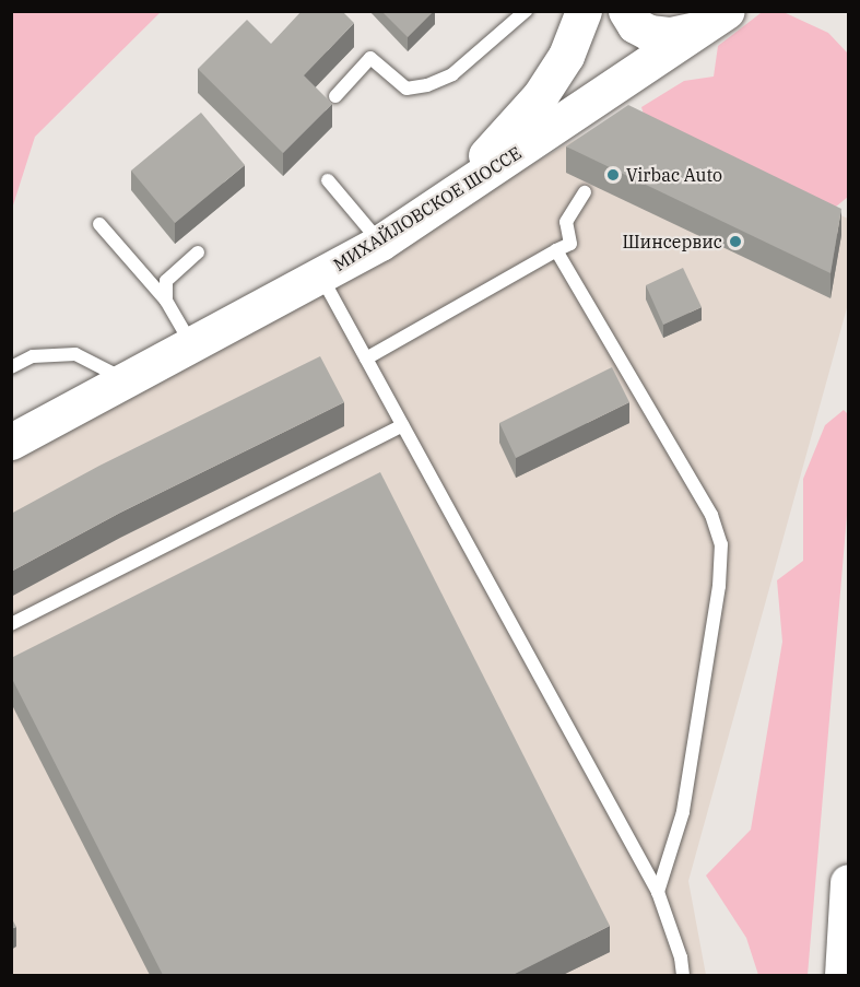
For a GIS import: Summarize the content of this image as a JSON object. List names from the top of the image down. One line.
{"streets":{"main road":["МИХАЙЛОВСКОЕ ШОССЕ"]},"places":["Virbac Auto","Шинсервис"]}
